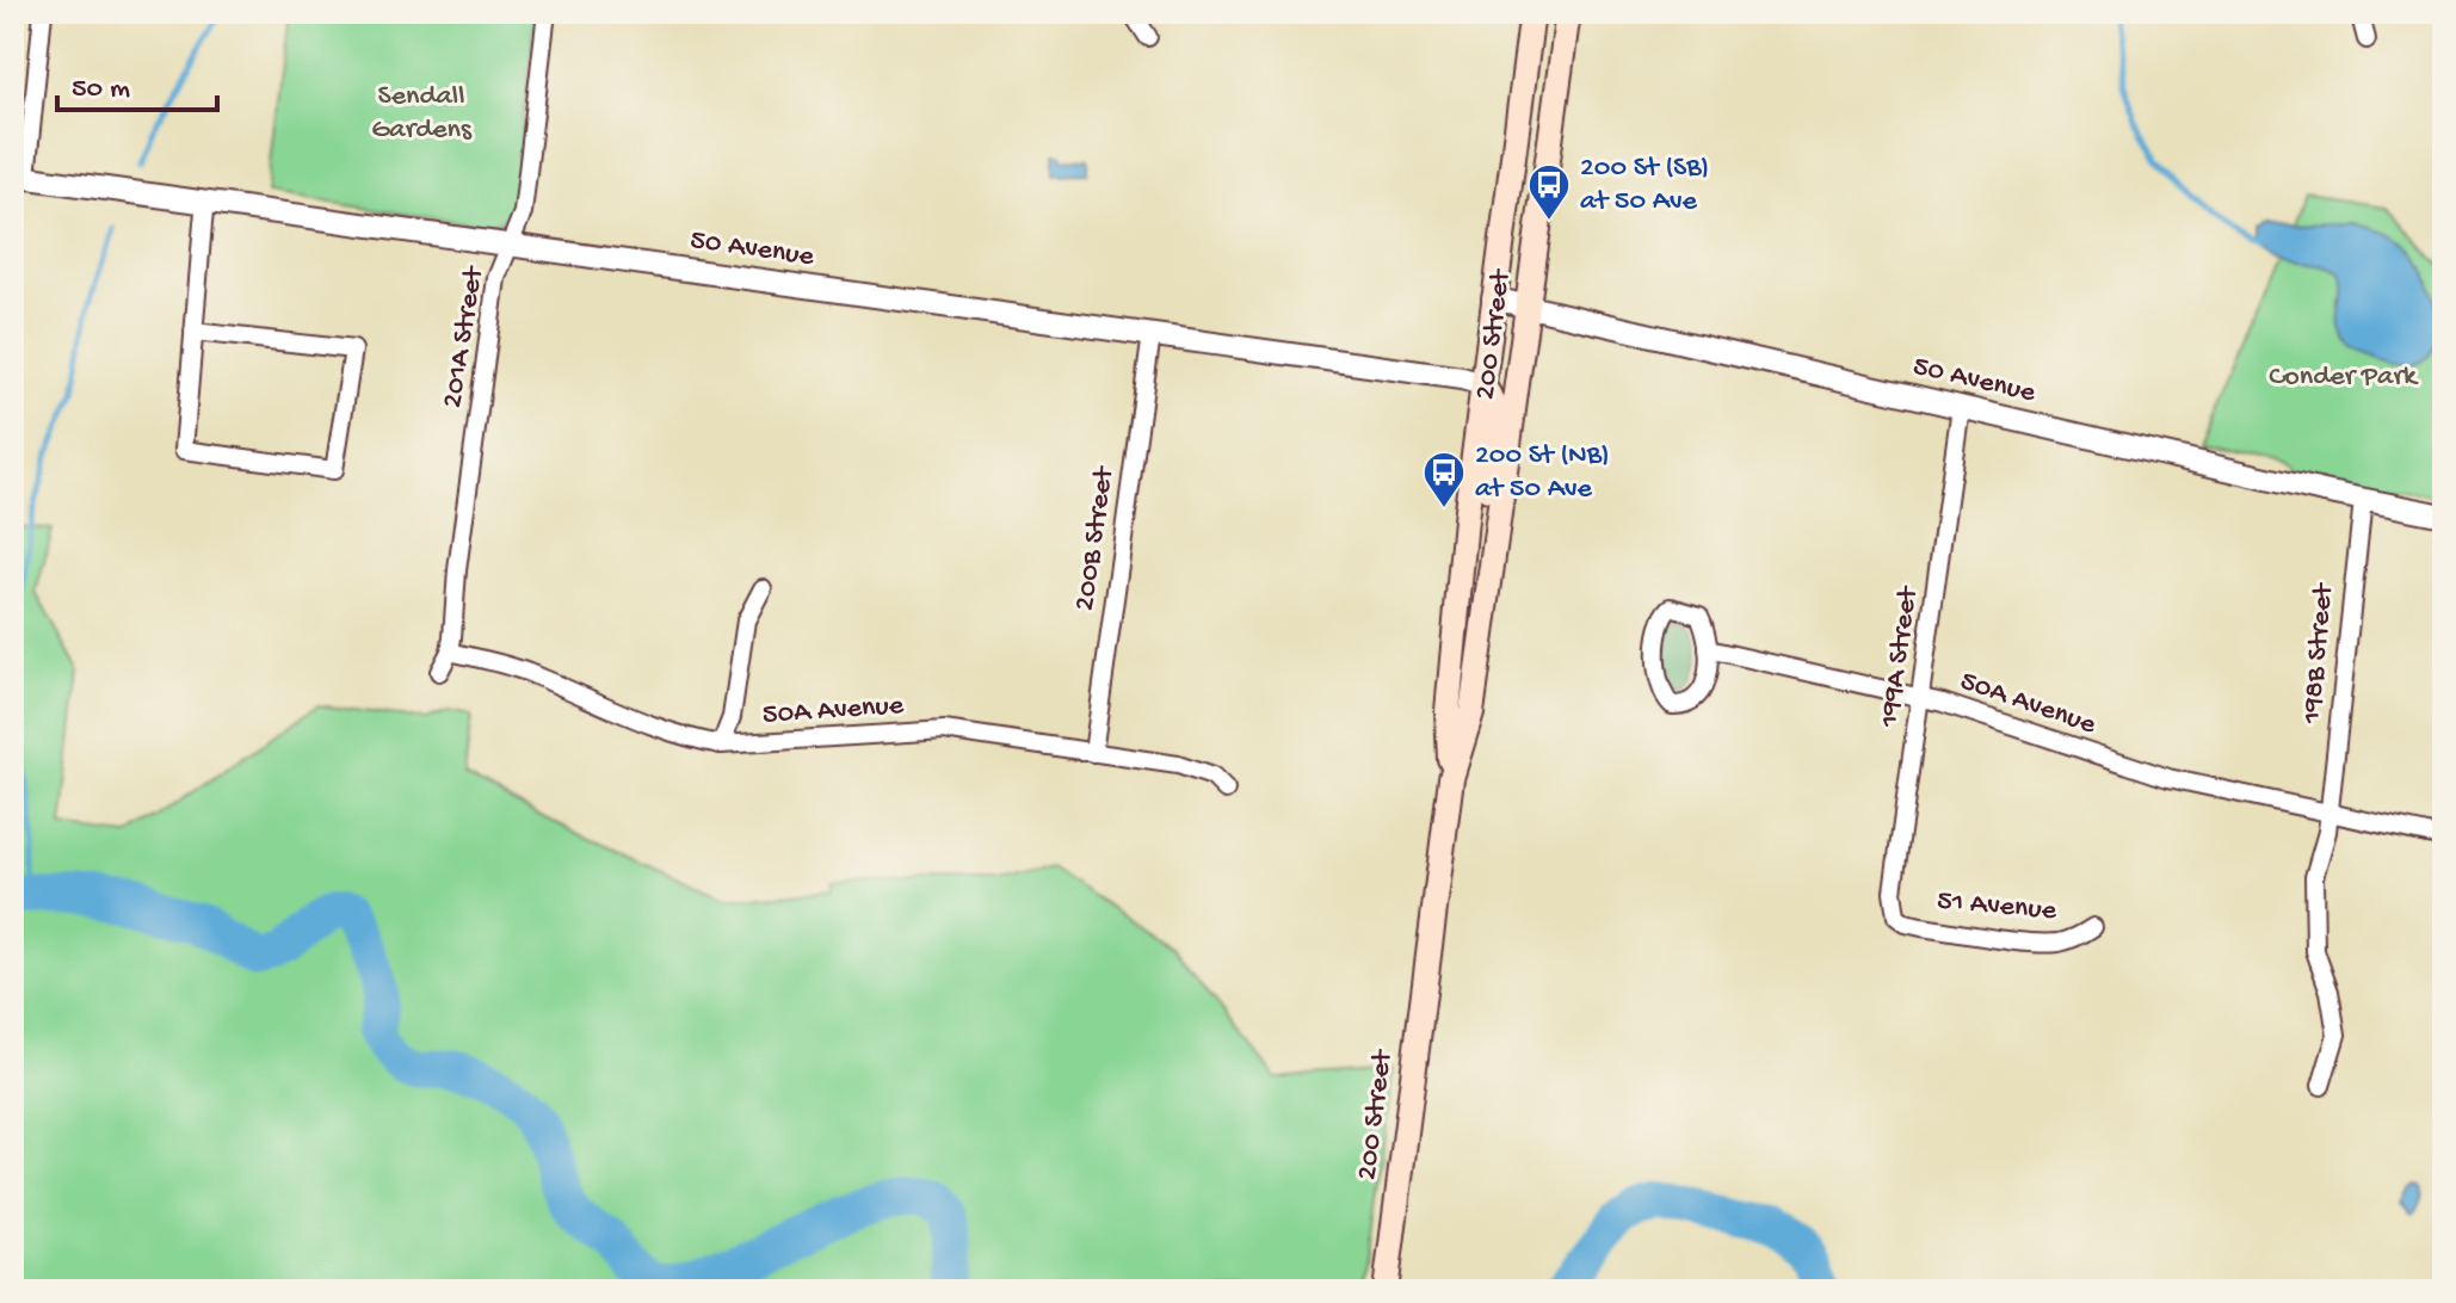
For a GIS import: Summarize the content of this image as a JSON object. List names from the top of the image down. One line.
{"streets":{"main road":["200 Street"],"street":["50 Avenue","201A Street","200B Street","198B Street","199A Street","50A Avenue","51 Avenue"]},"crossings":[["50 Avenue","200 Street"],["50 Avenue","201A Street"],["50 Avenue","200B Street"],["50 Avenue","198B Street"],["50 Avenue","199A Street"],["201A Street","50A Avenue"],["200B Street","50A Avenue"],["198B Street","50A Avenue"],["199A Street","50A Avenue"],["199A Street","51 Avenue"]],"parks":["Sendall Gardens","Conder Park"],"places":{"bus stop":["200 St (SB) at 50 Ave","200 St (NB) at 50 Ave"]},"scale_bar":"50 m"}
